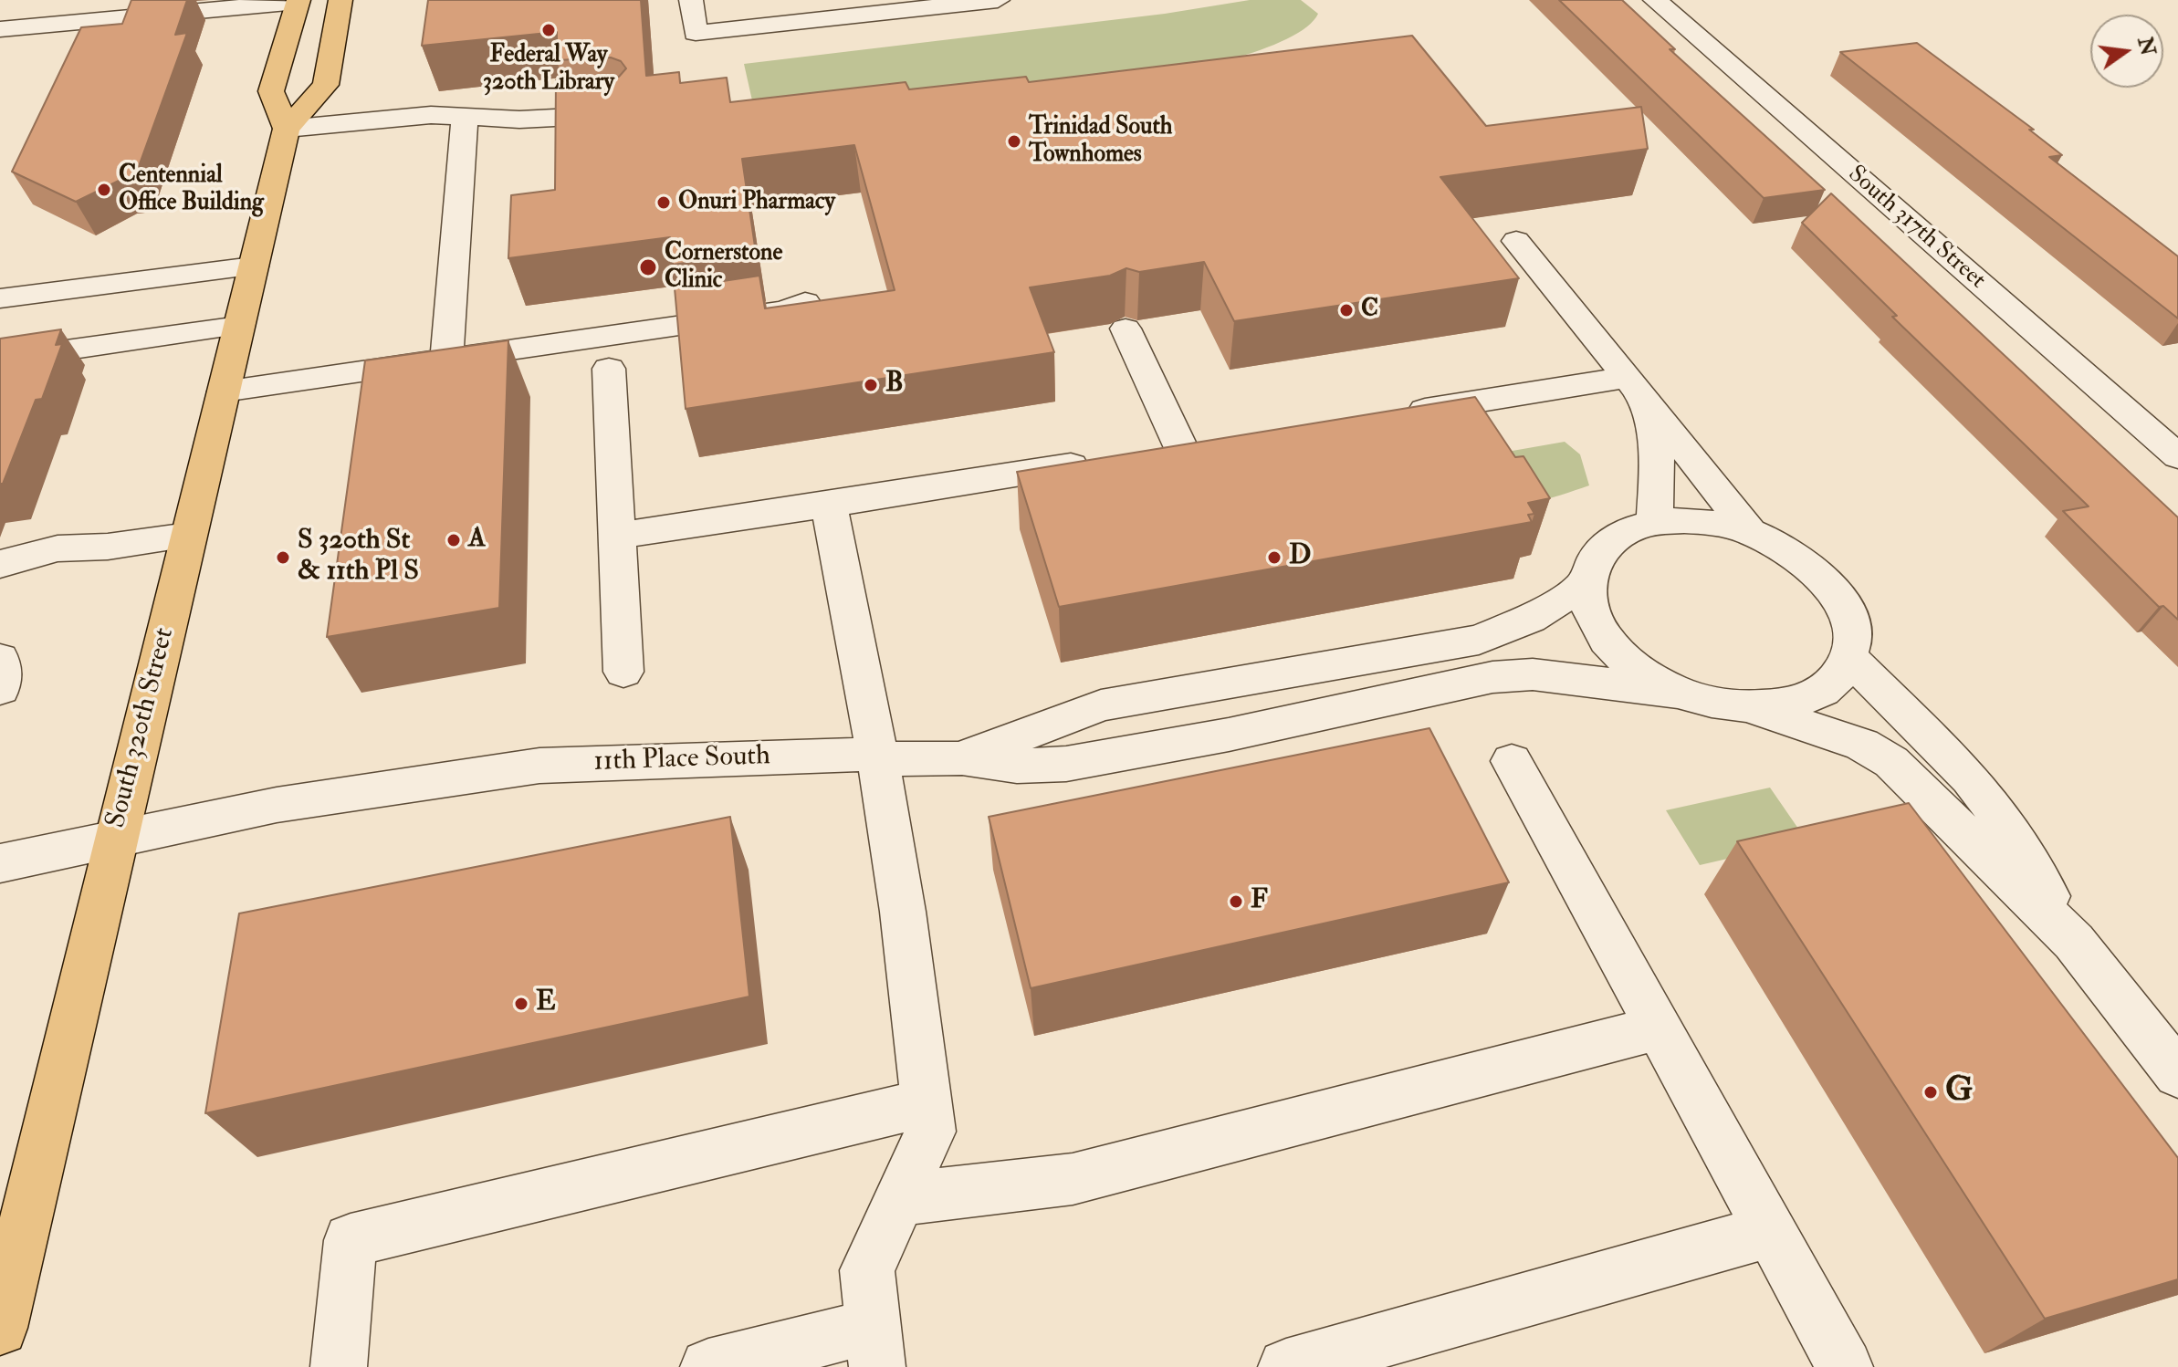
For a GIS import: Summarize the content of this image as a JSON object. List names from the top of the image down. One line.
{"streets":{"main road":["South 320th Street"],"street":["South 317th Street","11th Place South"]},"crossings":[["South 320th Street","11th Place South"]],"places":["Federal Way 320th Library","Trinidad South Townhomes","Centennial Office Building","Onuri Pharmacy","Cornerstone Clinic","C","B","A","S 320th St & 11th Pl S","D","F","E","G"],"north":"right"}
